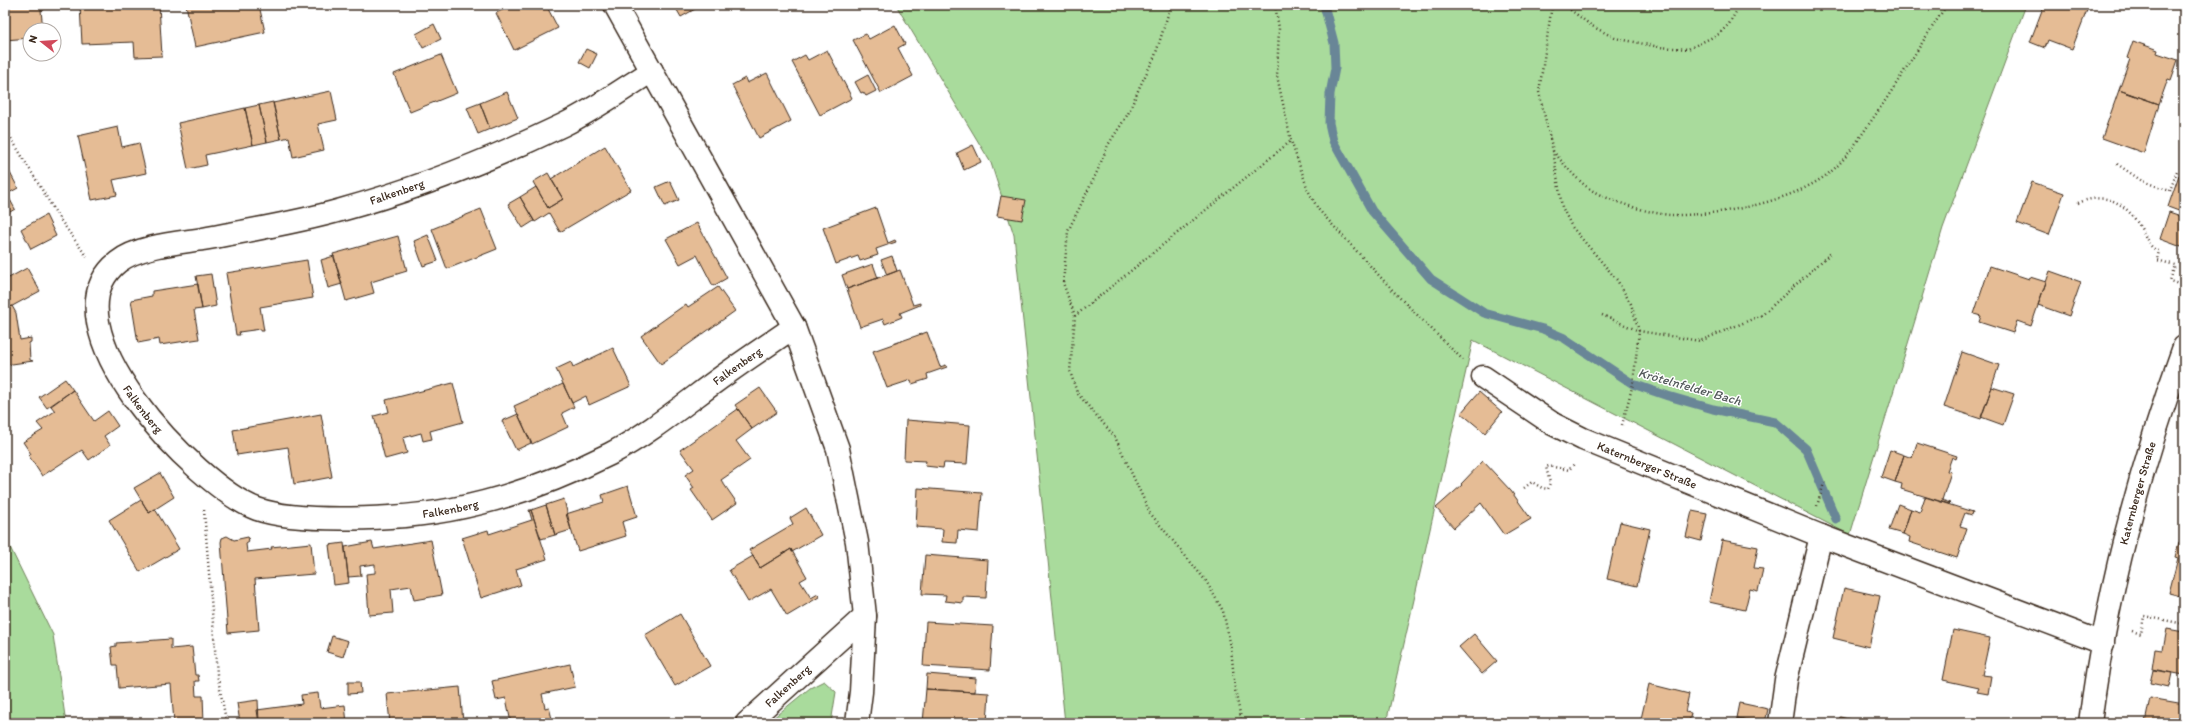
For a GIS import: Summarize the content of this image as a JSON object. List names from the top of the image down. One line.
{"streets":{"street":["Falkenberg","Katernberger Straße"]},"water":["Krötelnfelder Bach"],"north":"left"}
